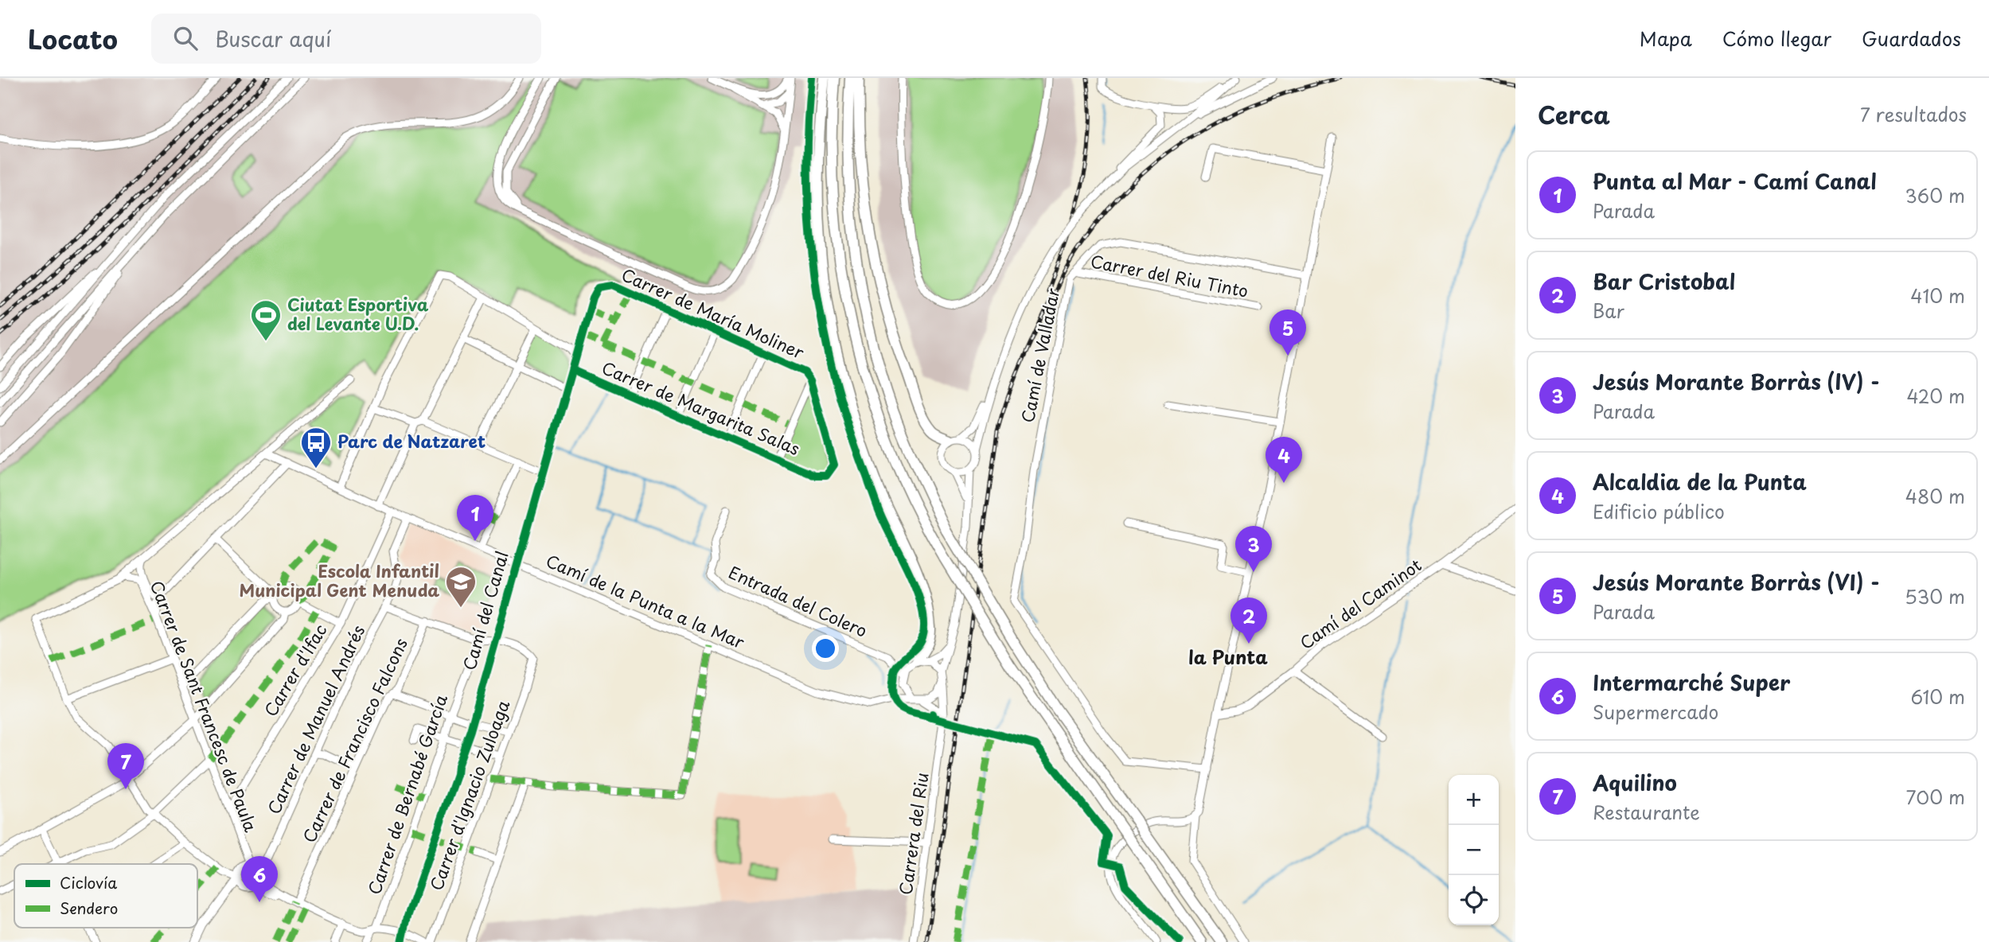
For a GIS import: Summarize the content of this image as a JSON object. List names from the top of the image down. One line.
{"streets":{"street":["Carrer del Riu Tinto","Carrer de María Moliner","Camí de Valladar","Carrer de Margarita Salas","Camí de la Punta a la Mar","Entrada del Colero","Camí del Caminot","Camí del Canal","Carrer d'Ifac","Carrer de Sant Francesc de Paula","Carrer de Manuel Andrés","Carrer de Francisco Falcons","Carrer de Bernabé García","Carrer d'Ignacio Zuloaga","Carrera del Riu"]},"crossings":[["Carrer del Riu Tinto","Camí de Valladar"],["Carrer de María Moliner","Carrer de Margarita Salas"],["Carrer de María Moliner","Camí del Canal"],["Carrer de Margarita Salas","Camí del Canal"],["Camí de la Punta a la Mar","Entrada del Colero"],["Camí de la Punta a la Mar","Camí del Canal"],["Camí de la Punta a la Mar","Carrer d'Ifac"],["Camí de la Punta a la Mar","Carrer de Manuel Andrés"],["Camí de la Punta a la Mar","Carrera del Riu"],["Entrada del Colero","Carrera del Riu"],["Camí del Canal","Carrer d'Ignacio Zuloaga"],["Carrer d'Ifac","Carrer de Sant Francesc de Paula"],["Carrer de Sant Francesc de Paula","Carrer de Manuel Andrés"],["Carrer de Manuel Andrés","Carrer de Francisco Falcons"],["Carrer de Francisco Falcons","Carrer de Bernabé García"]],"districts":["la Punta"],"places":{"sports":["Ciutat Esportiva del Levante U.D."],"bus stop":["Parc de Natzaret"],"school or university":["Escola Infantil Municipal Gent Menuda"]},"legend":["Ciclovía","Sendero"],"page":{"header":"Locato","search":"Buscar aquí","nav":["Mapa","Cómo llegar","Guardados"],"heading":["Cerca","7 resultados"],"list":[{"mark":"1","name":"Punta al Mar - Camí Canal","note":"Parada","value":"360 m"},{"mark":"2","name":"Bar Cristobal","note":"Bar","value":"410 m"},{"mark":"3","name":"Jesús Morante Borràs (IV) -","note":"Parada","value":"420 m"},{"mark":"4","name":"Alcaldia de la Punta","note":"Edificio público","value":"480 m"},{"mark":"5","name":"Jesús Morante Borràs (VI) -","note":"Parada","value":"530 m"},{"mark":"6","name":"Intermarché Super","note":"Supermercado","value":"610 m"},{"mark":"7","name":"Aquilino","note":"Restaurante","value":"700 m"}],"pins":["5","4","1","3","2","7","6"],"map_buttons":["+","−"]}}
